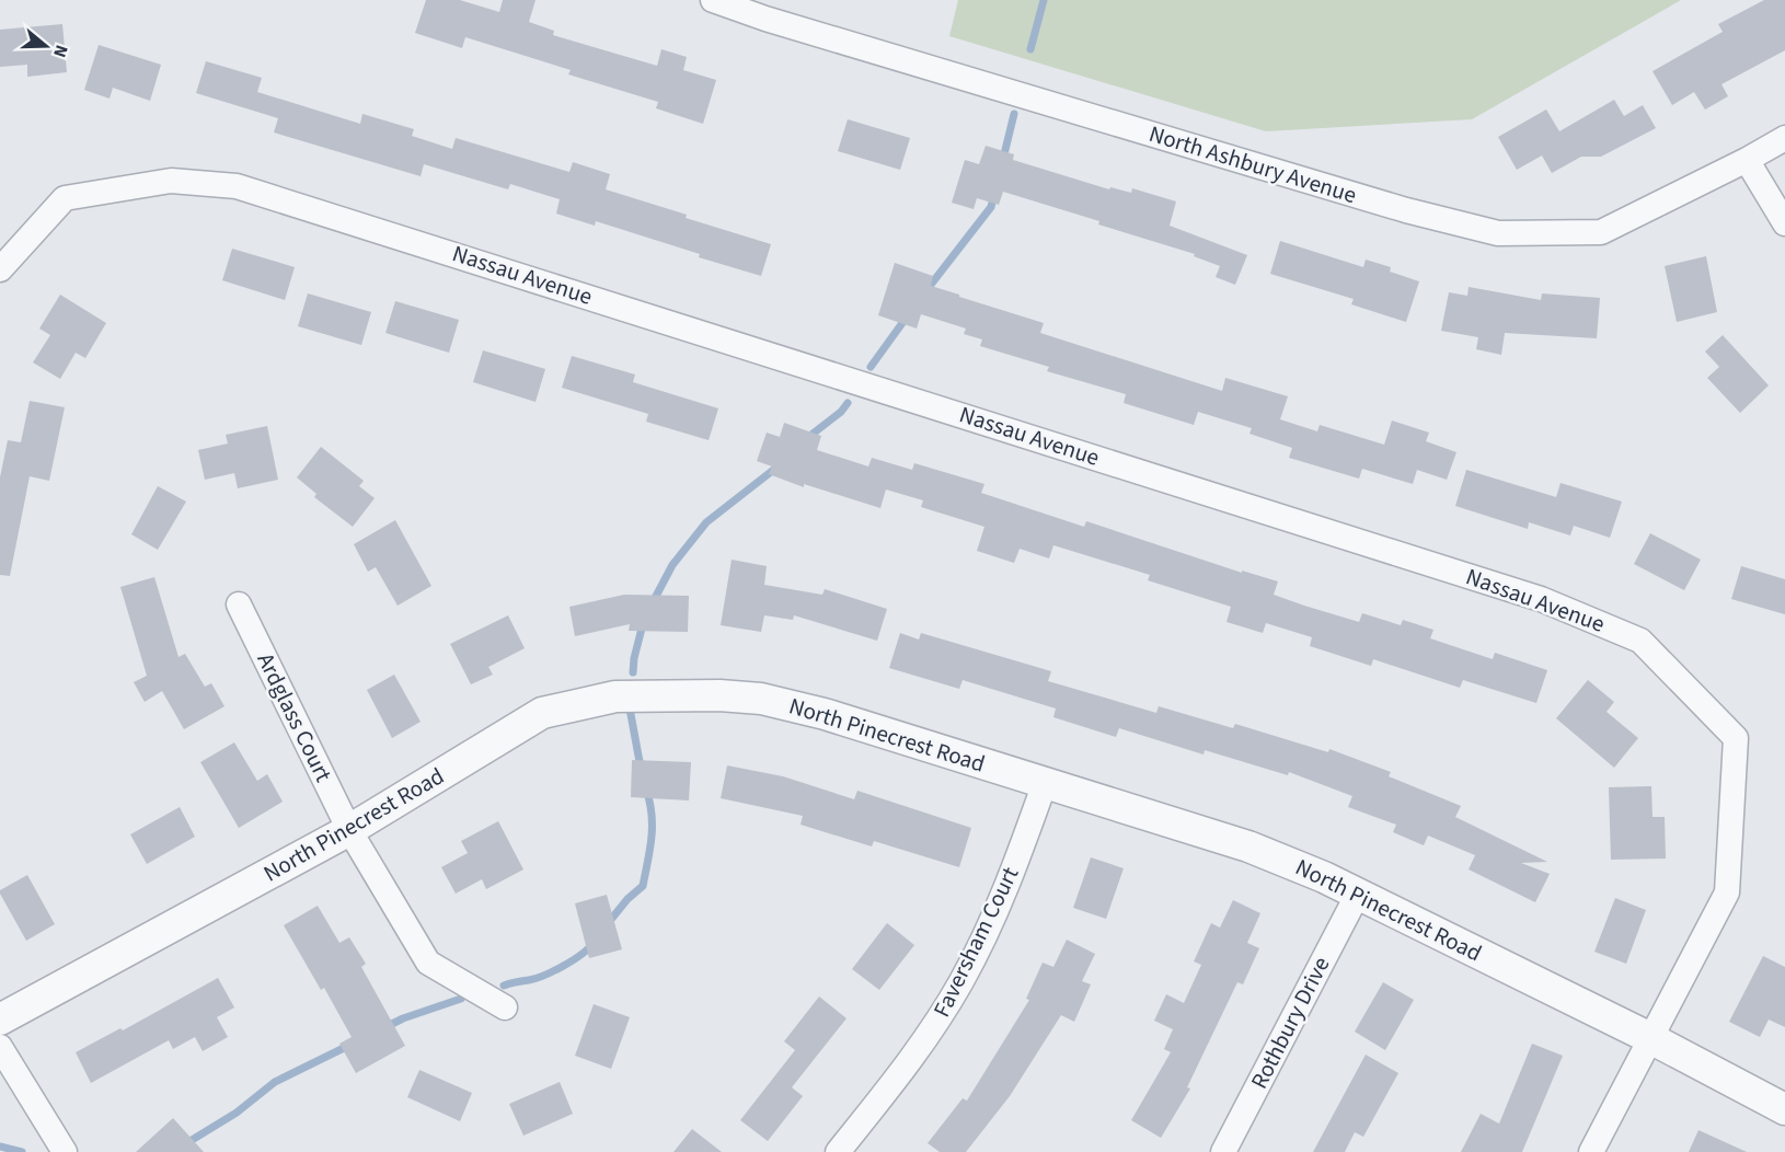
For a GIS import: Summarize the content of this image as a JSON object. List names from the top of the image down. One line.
{"streets":{"street":["North Ashbury Avenue","Nassau Avenue","Ardglass Court","North Pinecrest Road","Faversham Court","Rothbury Drive"]},"crossings":[["Nassau Avenue","North Pinecrest Road"],["Ardglass Court","North Pinecrest Road"],["North Pinecrest Road","Faversham Court"],["North Pinecrest Road","Rothbury Drive"]],"north":"right"}
